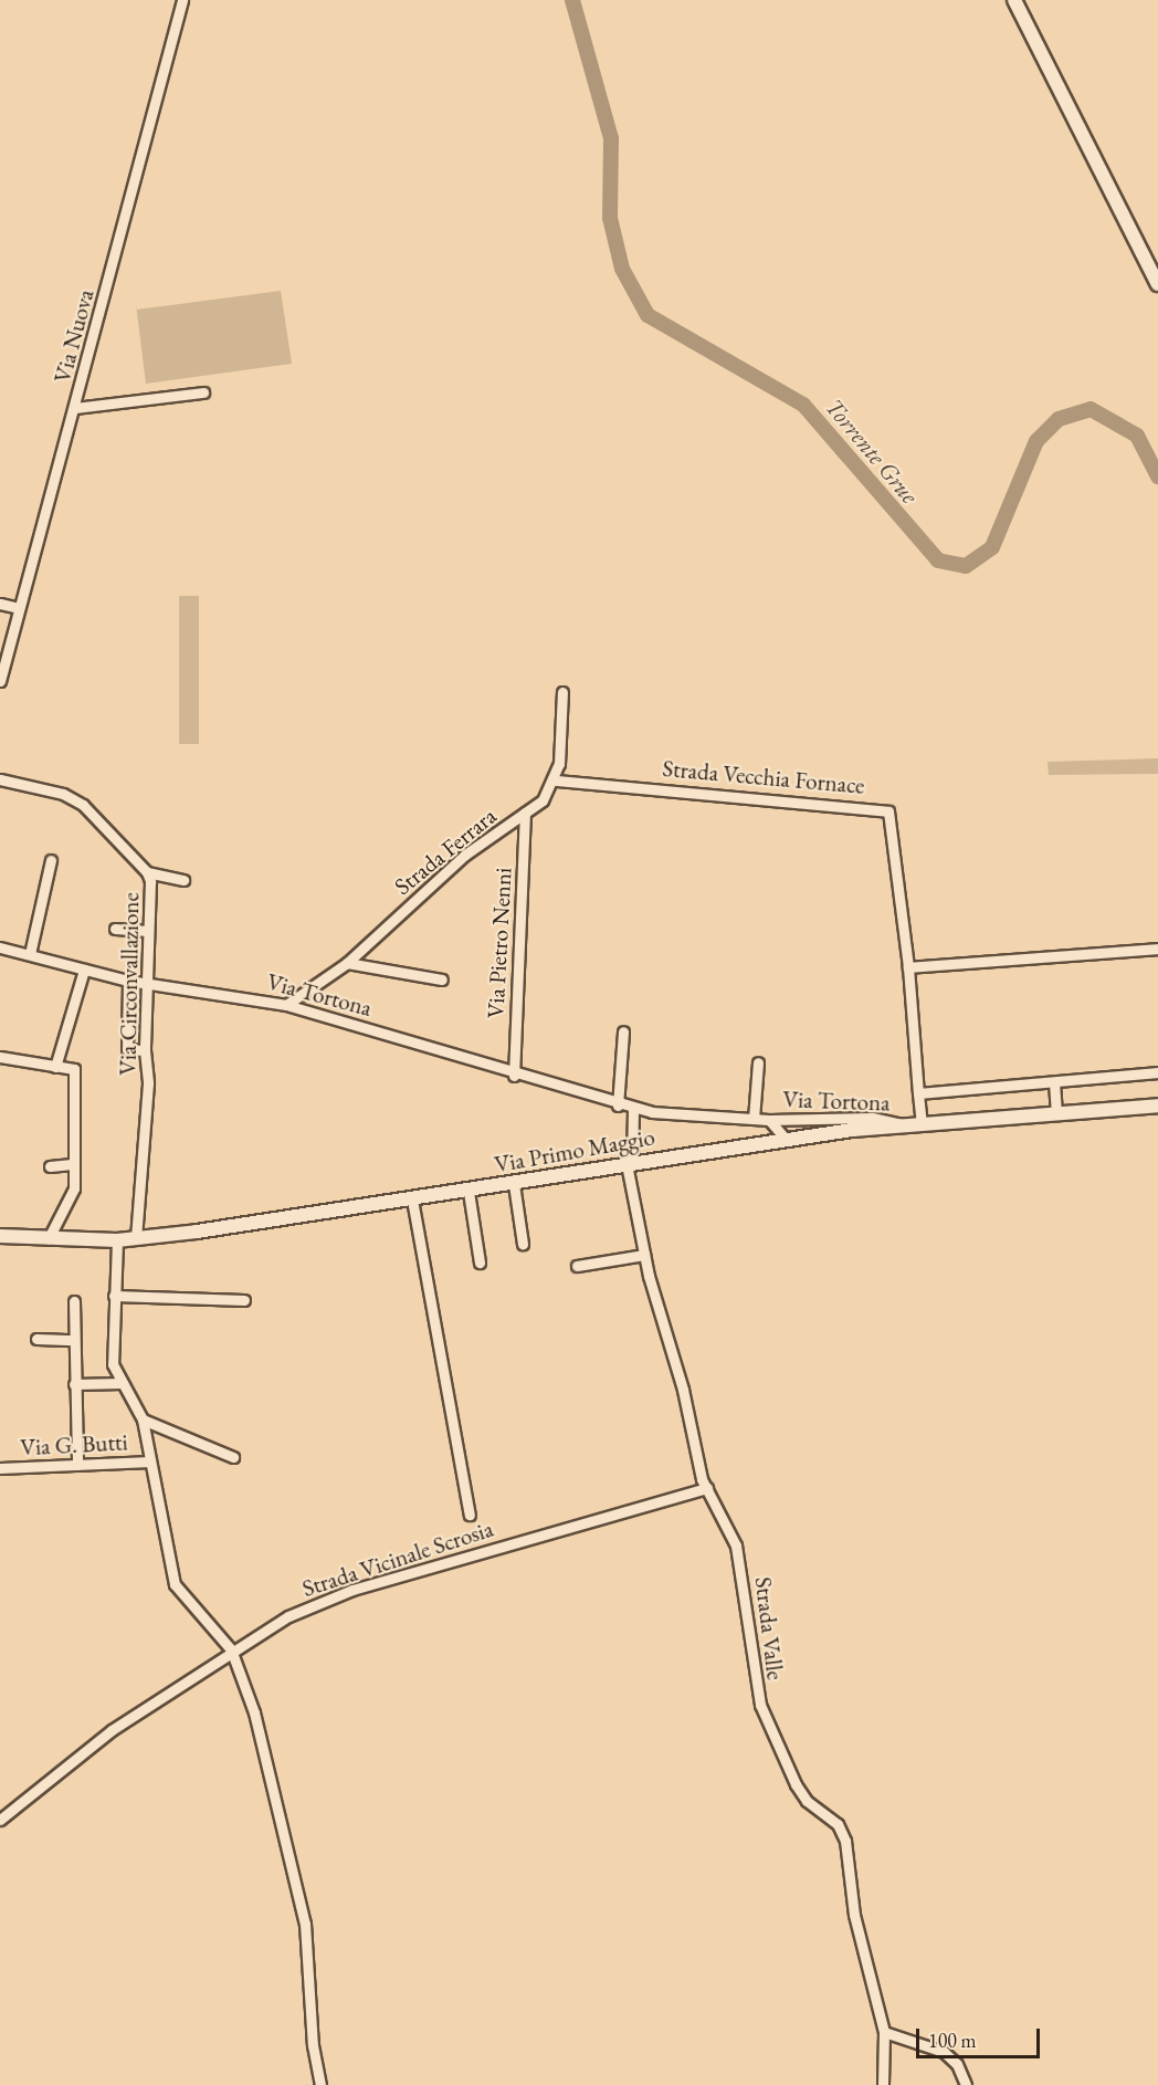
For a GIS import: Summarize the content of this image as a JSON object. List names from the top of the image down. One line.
{"streets":{"main road":["Via Primo Maggio"],"street":["Via Nuova","Strada Vecchia Fornace","Strada Ferrara","Via Pietro Nenni","Via Circonvallazione","Via Tortona","Via G. Butti","Strada Vicinale Scrosia","Strada Valle"]},"crossings":[["Strada Vecchia Fornace","Strada Ferrara"],["Strada Vecchia Fornace","Via Primo Maggio"],["Strada Ferrara","Via Pietro Nenni"],["Strada Ferrara","Via Tortona"],["Via Pietro Nenni","Via Tortona"],["Via Circonvallazione","Via Tortona"],["Via Circonvallazione","Via Primo Maggio"],["Via Tortona","Via Primo Maggio"],["Via Tortona","Strada Valle"],["Via Primo Maggio","Strada Valle"],["Strada Vicinale Scrosia","Strada Valle"]],"water":["Torrente Grue"],"scale_bar":"100 m"}
